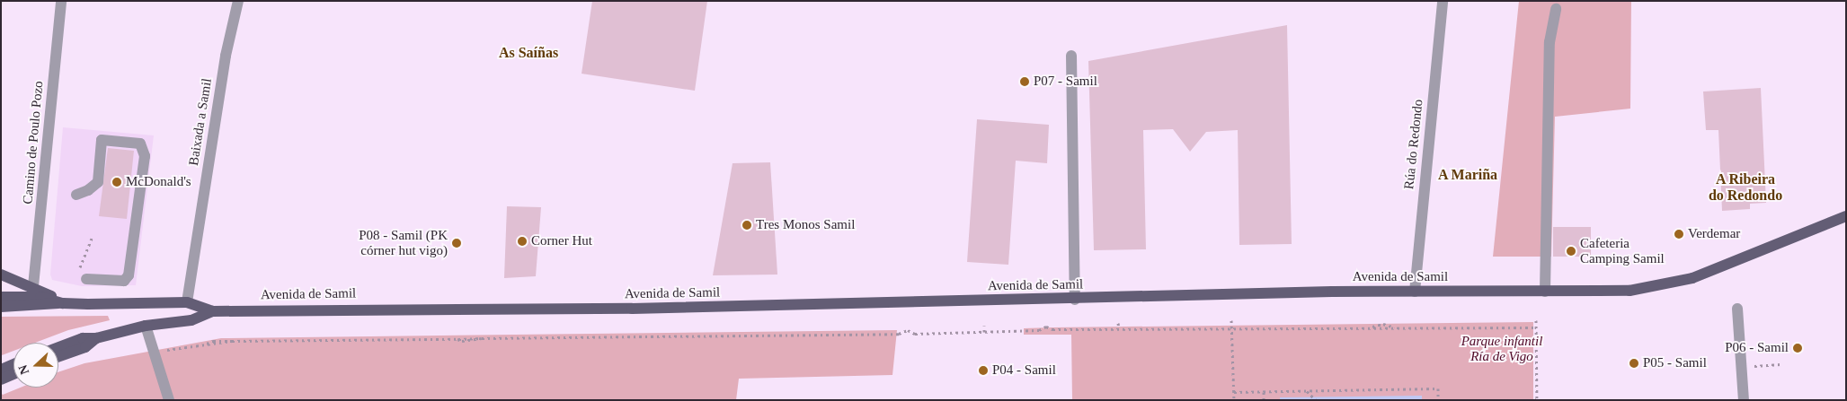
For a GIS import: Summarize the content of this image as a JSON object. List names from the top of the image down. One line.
{"streets":{"main road":["Avenida de Samil"],"street":["Baixada a Samil","Camino de Poulo Pozo","Rúa do Redondo"]},"crossings":[["Baixada a Samil","Avenida de Samil"],["Rúa do Redondo","Avenida de Samil"]],"districts":["As Saíñas","A Mariña","A Ribeira do Redondo"],"parks":["Parque infantil Ría de Vigo"],"places":["P07 - Samil","McDonald's","Tres Monos Samil","Verdemar","Corner Hut","P08 - Samil (PK córner hut vigo)","Cafeteria Camping Samil","P06 - Samil","P05 - Samil","P04 - Samil"],"north":"left"}
